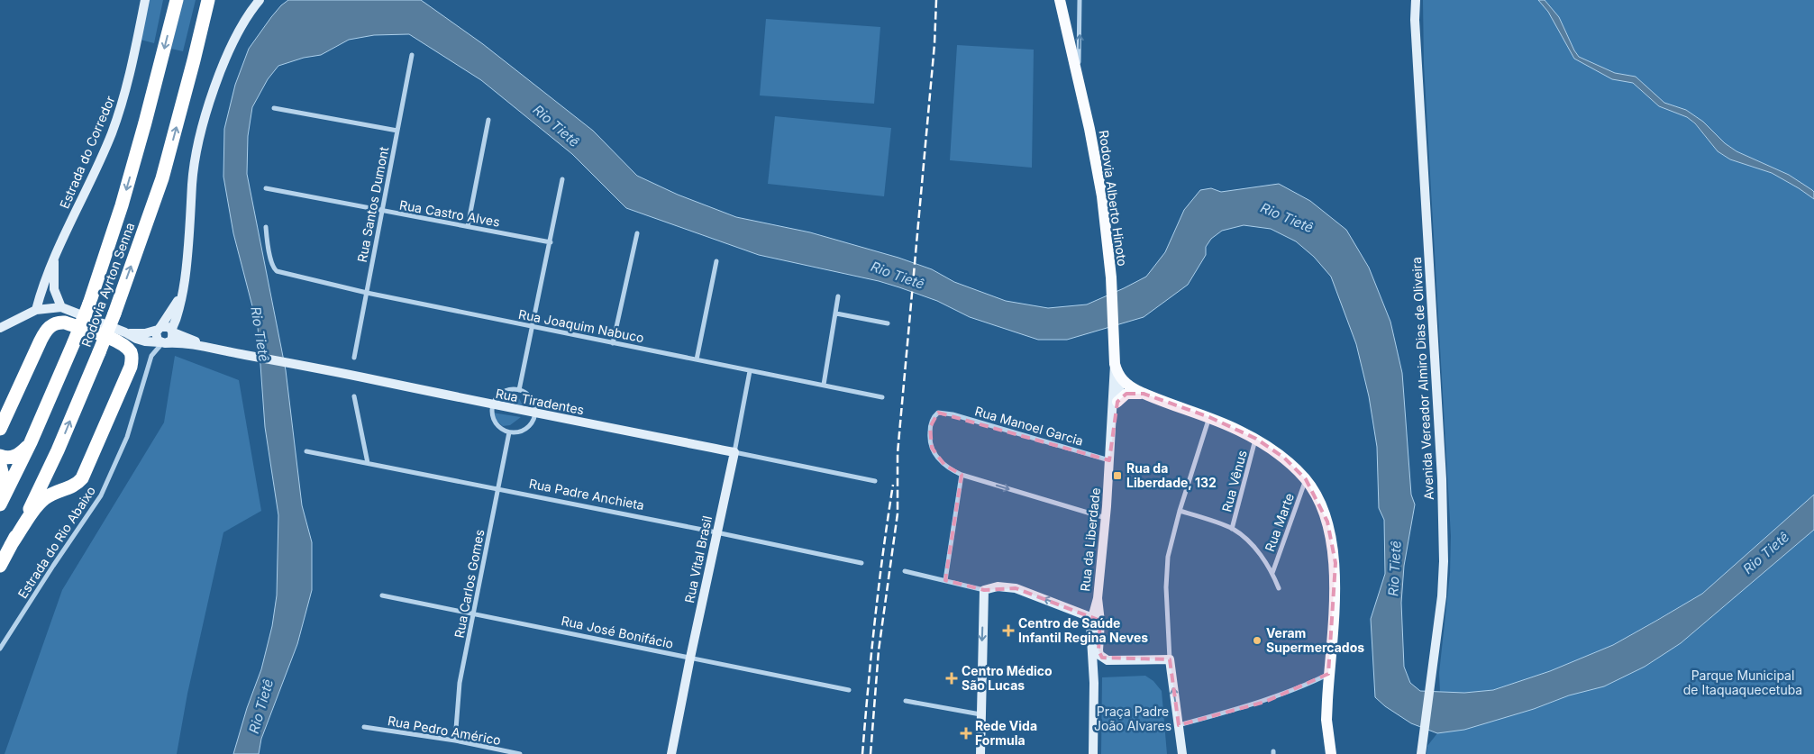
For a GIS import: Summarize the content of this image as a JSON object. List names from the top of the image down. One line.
{"streets":{"highway":["Rodovia Ayrton Senna"],"main road":["Rodovia Alberto Hinoto"],"street":["Estrada do Corredor","Rua Santos Dumont","Rua Castro Alves","Rua Joaquim Nabuco","Avenida Vereador Almiro Dias de Oliveira","Rua Tiradentes","Rua Manoel Garcia","Rua Vênus","Rua Padre Anchieta","Rua Marte","Rua da Liberdade","Estrada do Rio Abaixo","Rua Vital Brasil","Rua Carlos Gomes","Rua José Bonifácio","Rua Pedro Américo"]},"crossings":[["Estrada do Corredor","Rua Tiradentes"],["Rodovia Alberto Hinoto","Rua Vênus"],["Rodovia Alberto Hinoto","Rua Marte"],["Rodovia Alberto Hinoto","Rua da Liberdade"],["Rua Santos Dumont","Rua Castro Alves"],["Rua Santos Dumont","Rua Joaquim Nabuco"],["Rua Joaquim Nabuco","Rua Vital Brasil"],["Rua Tiradentes","Estrada do Rio Abaixo"],["Rua Tiradentes","Rua Vital Brasil"],["Rua Manoel Garcia","Rua da Liberdade"],["Rua Padre Anchieta","Rua Vital Brasil"],["Rua Padre Anchieta","Rua Carlos Gomes"],["Rua Vital Brasil","Rua José Bonifácio"],["Rua Carlos Gomes","Rua José Bonifácio"],["Rua Carlos Gomes","Rua Pedro Américo"]],"water":["Rio Tietê"],"parks":["Parque Municipal de Itaquaquecetuba","Praça Padre João Alvares"],"places":{"transit":["Rua da Liberdade, 132"],"health":["Centro de Saúde Infantil Regina Neves","Centro Médico São Lucas","Rede Vida Formula"],"other":["Veram Supermercados"]}}
